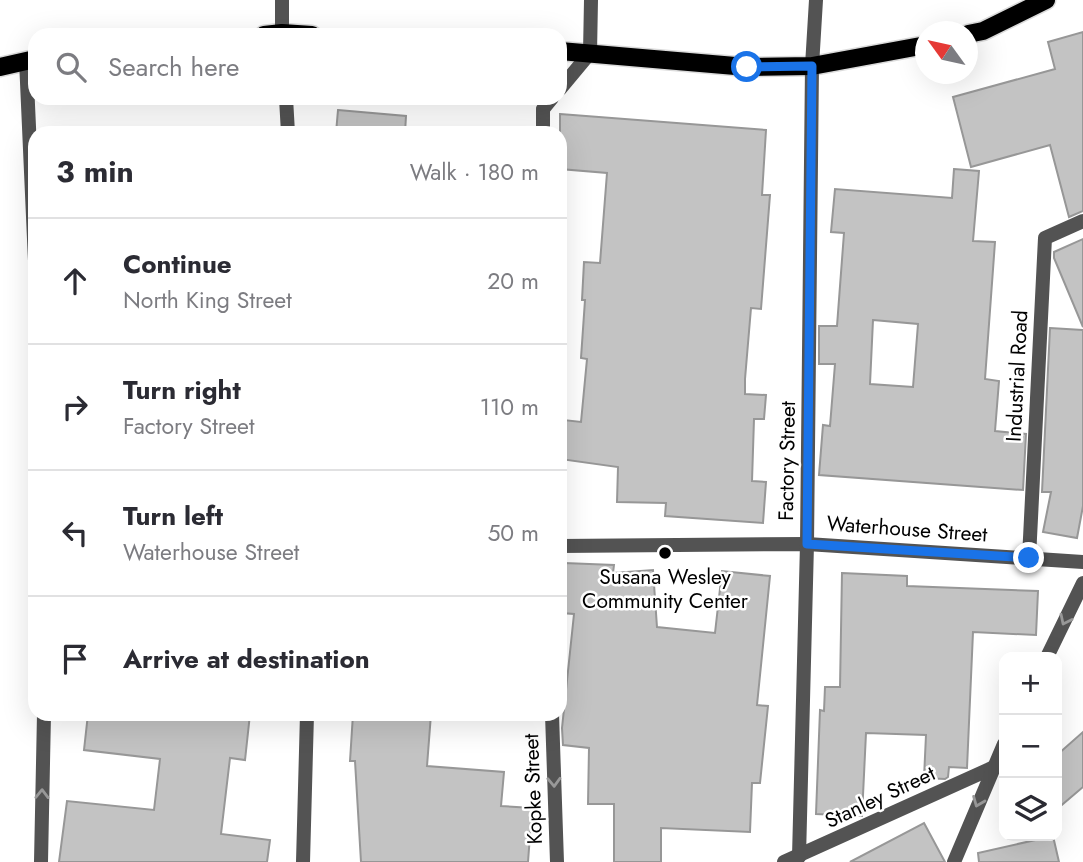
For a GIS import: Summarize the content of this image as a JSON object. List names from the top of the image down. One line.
{"streets":{"street":["Industrial Road","Factory Street","Waterhouse Street","Kopke Street","Stanley Street"]},"crossings":[["Industrial Road","Waterhouse Street"],["Factory Street","Waterhouse Street"],["Factory Street","Stanley Street"]],"one_way":["Kopke Street"],"places":["Susana Wesley Community Center"],"north":"top left","page":{"search":"Search here","heading":["3 min","Walk · 180 m"],"list":[["Continue","North King Street","20 m"],["Turn right","Factory Street","110 m"],["Turn left","Waterhouse Street","50 m"],"Arrive at destination"],"map_buttons":["+","−"]}}
